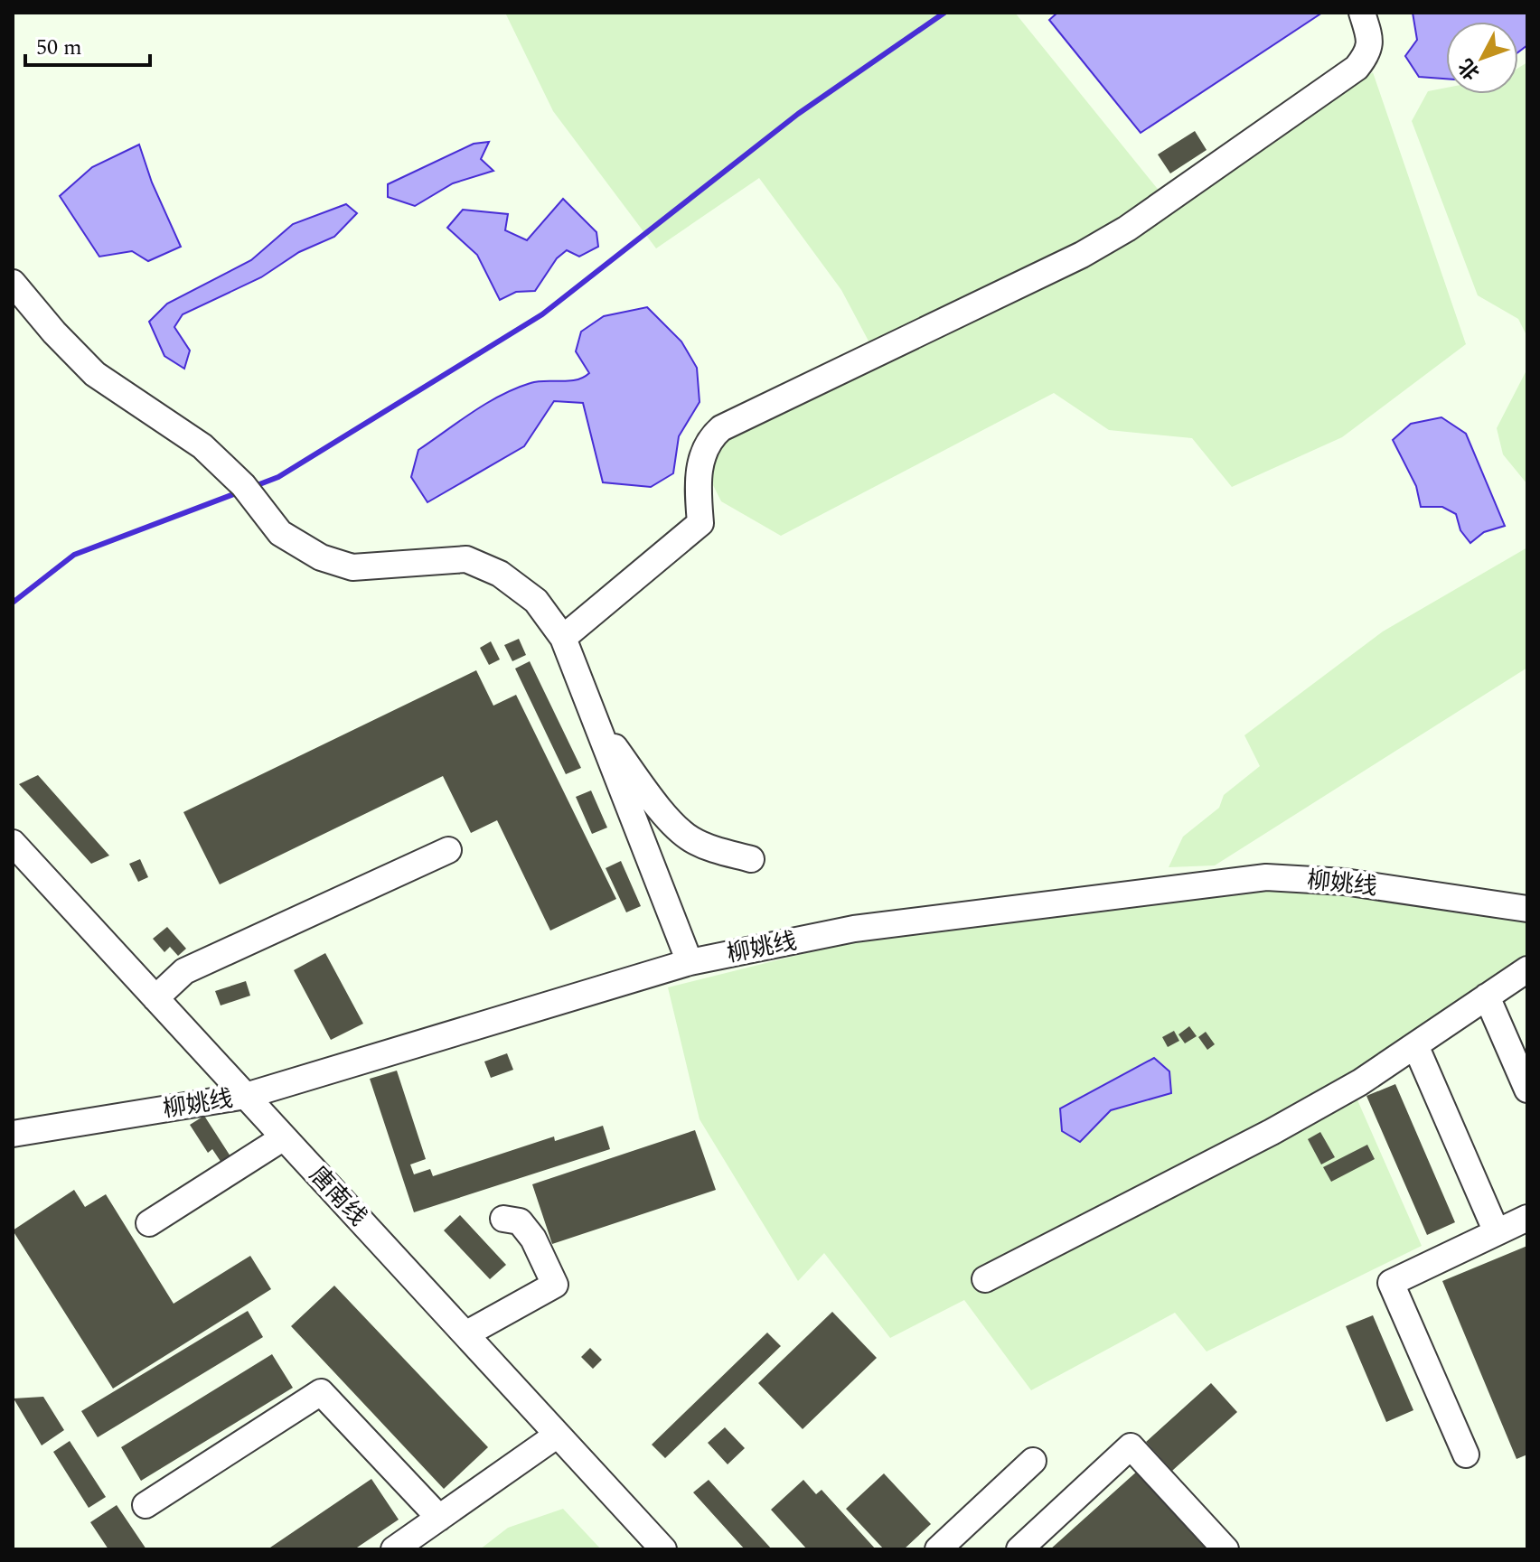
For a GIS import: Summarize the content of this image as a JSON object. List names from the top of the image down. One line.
{"streets":{"street":["柳姚线","唐南线"]},"crossings":[["柳姚线","唐南线"]],"scale_bar":"50 m","north":"bottom left"}
